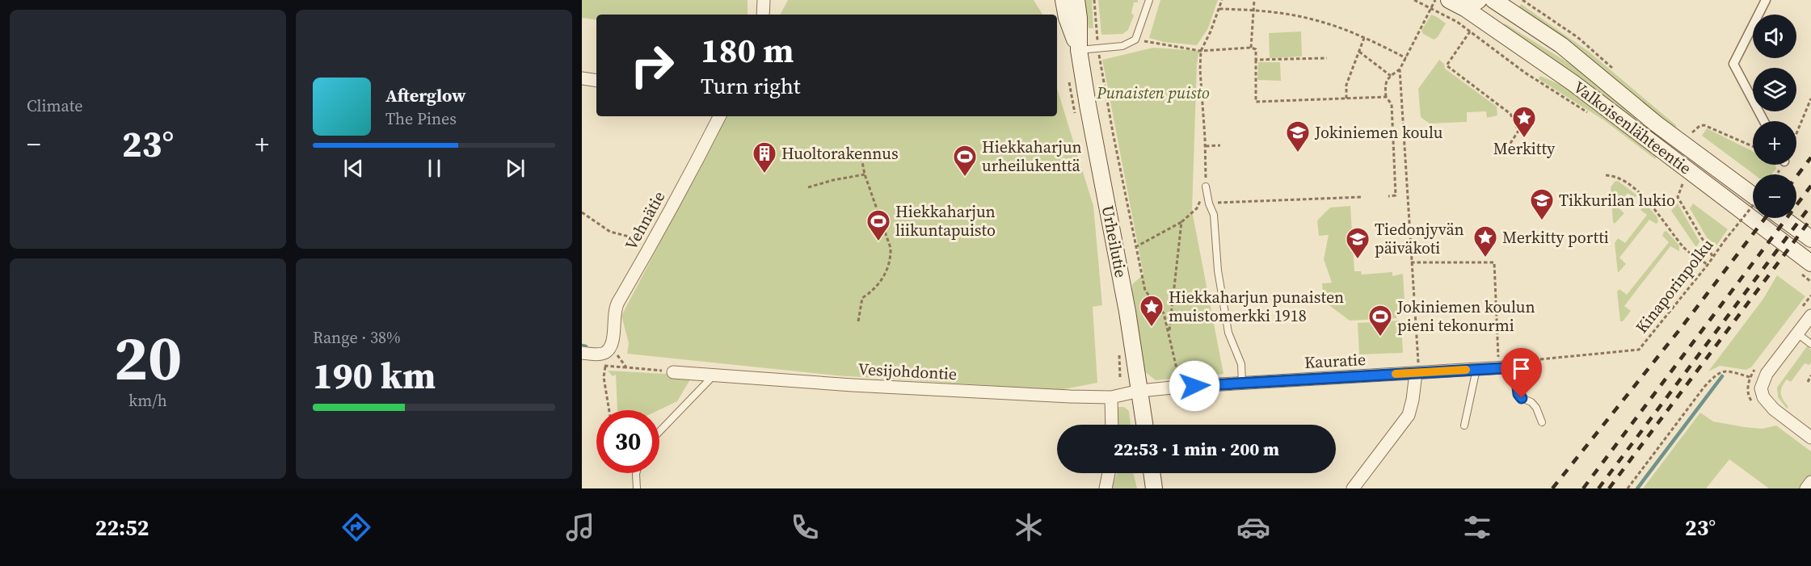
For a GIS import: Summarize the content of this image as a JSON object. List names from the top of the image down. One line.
{"streets":{"main road":["Valkoisenlähteentie","Urheilutie"],"street":["Vehnätie","Kauratie","Vesijohdontie"],"path":["Kinaporinpolku"]},"crossings":[["Urheilutie","Kauratie"],["Urheilutie","Vesijohdontie"],["Kinaporinpolku","Kauratie"],["Kauratie","Vesijohdontie"]],"parks":["Punaisten puisto"],"places":{"place":["Merkitty","Merkitty portti","Hiekkaharjun punaisten muistomerkki 1918"],"school or university":["Jokiniemen koulu","Tikkurilan lukio","Tiedonjyvän päiväkoti"],"building":["Huoltorakennus"],"sports":["Hiekkaharjun urheilukenttä","Hiekkaharjun liikuntapuisto","Jokiniemen koulun pieni tekonurmi"]},"page":{"tile":["Climate",["20","km/h"],["Range · 38%","190 km"]],"map_buttons":["+","−"],"turn":["180 m","Turn right"],"song":["Afterglow","The Pines"],"heat":["−","23°","+"],"limit":"30","trip":"22:53 · 1 min · 200 m","tabs":["22:52","23°"]}}
